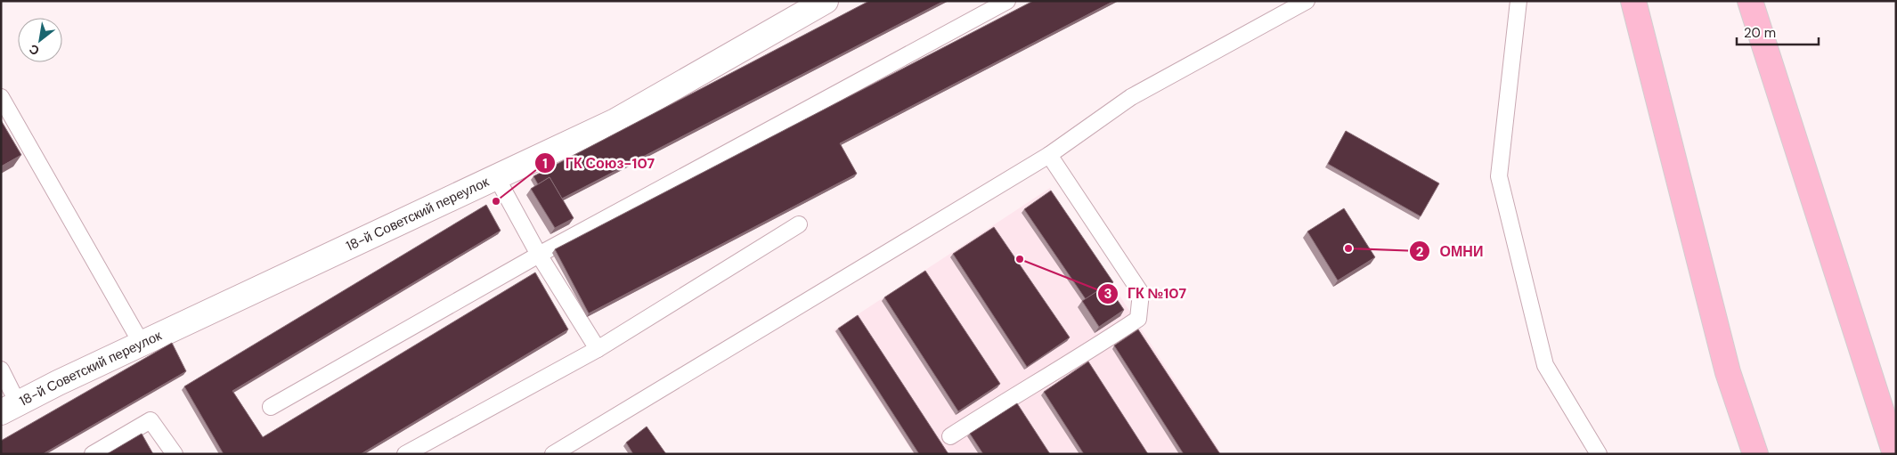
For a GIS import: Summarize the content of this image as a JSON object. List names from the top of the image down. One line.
{"streets":{"street":["18-й Советский переулок"]},"places":["ГК Союз-107","ОМНИ","ГК №107"],"scale_bar":"20 m","north":"bottom left"}
